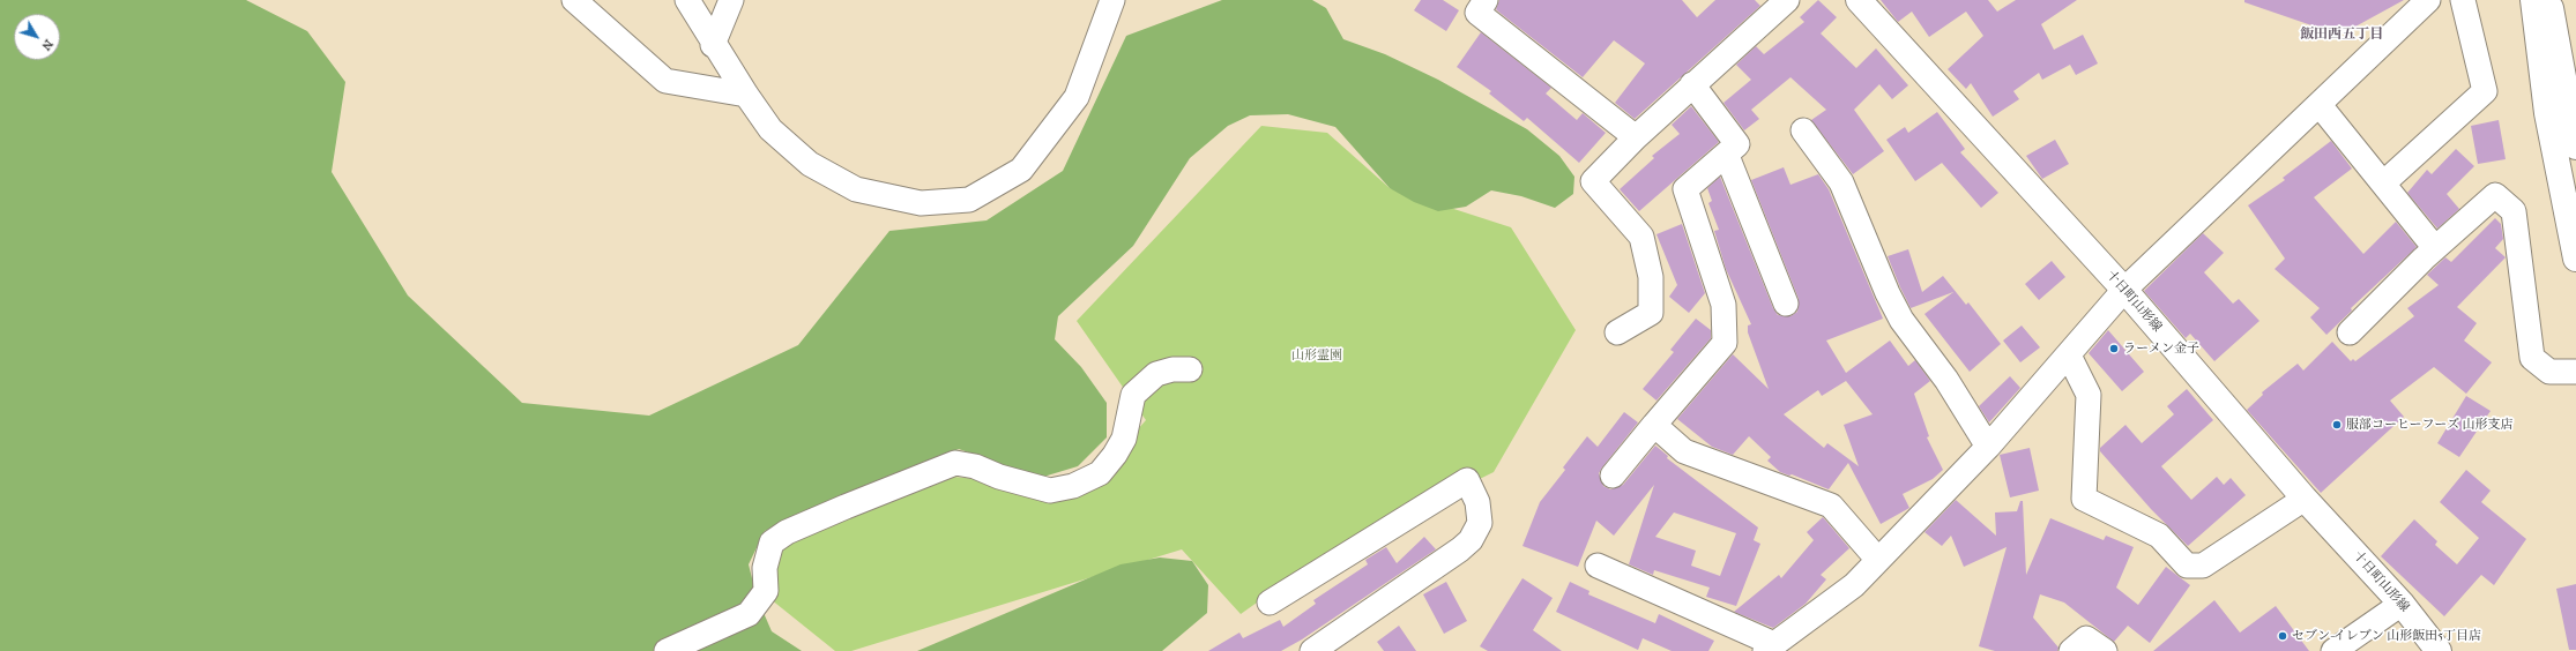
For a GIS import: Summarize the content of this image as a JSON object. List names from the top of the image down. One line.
{"streets":{"main road":["十日町山形線"]},"districts":["飯田西五丁目"],"parks":["山形霊園"],"places":["ラーメン金子","服部コーヒーフーズ 山形支店","セブン-イレブン 山形飯田5丁目店"],"north":"bottom right"}
